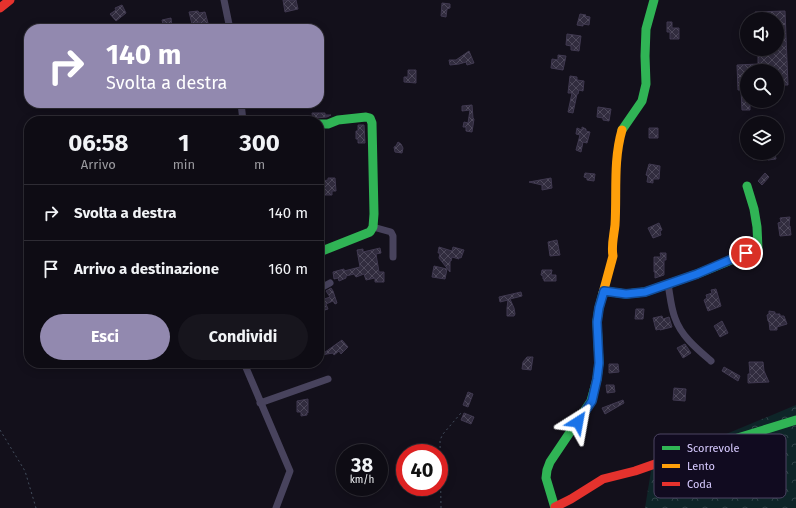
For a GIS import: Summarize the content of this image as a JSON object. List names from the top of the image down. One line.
{"legend":["Scorrevole","Lento","Coda"],"page":{"turn":["140 m","Svolta a destra"],"eta":["06:58","Arrivo","1","min","300","m"],"list":[{"name":"Svolta a destra","value":"140 m"},{"name":"Arrivo a destinazione","value":"160 m"}],"buttons":["Esci","Condividi"],"speed":"38 km/h","limit":"40"}}
